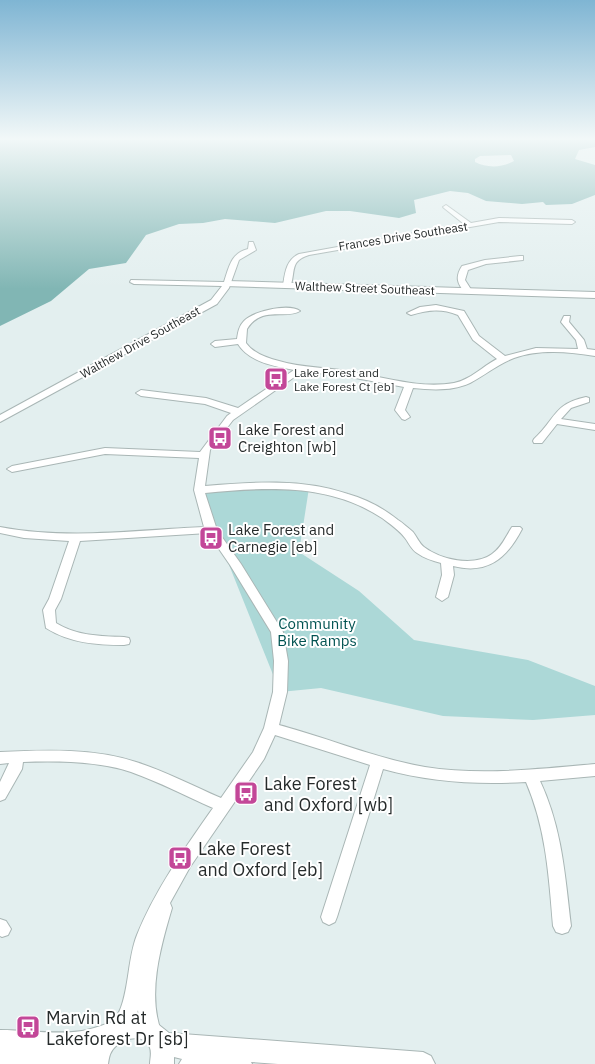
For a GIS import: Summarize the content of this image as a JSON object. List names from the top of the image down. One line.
{"streets":{"street":["Frances Drive Southeast","Walthew Street Southeast","Walthew Drive Southeast"]},"crossings":[["Frances Drive Southeast","Walthew Street Southeast"],["Walthew Street Southeast","Walthew Drive Southeast"]],"parks":["Community Bike Ramps"],"places":{"bus stop":["Lake Forest and Lake Forest Ct [eb]","Lake Forest and Creighton [wb]","Lake Forest and Carnegie [eb]","Lake Forest and Oxford [wb]","Lake Forest and Oxford [eb]","Marvin Rd at Lakeforest Dr [sb]"]}}
